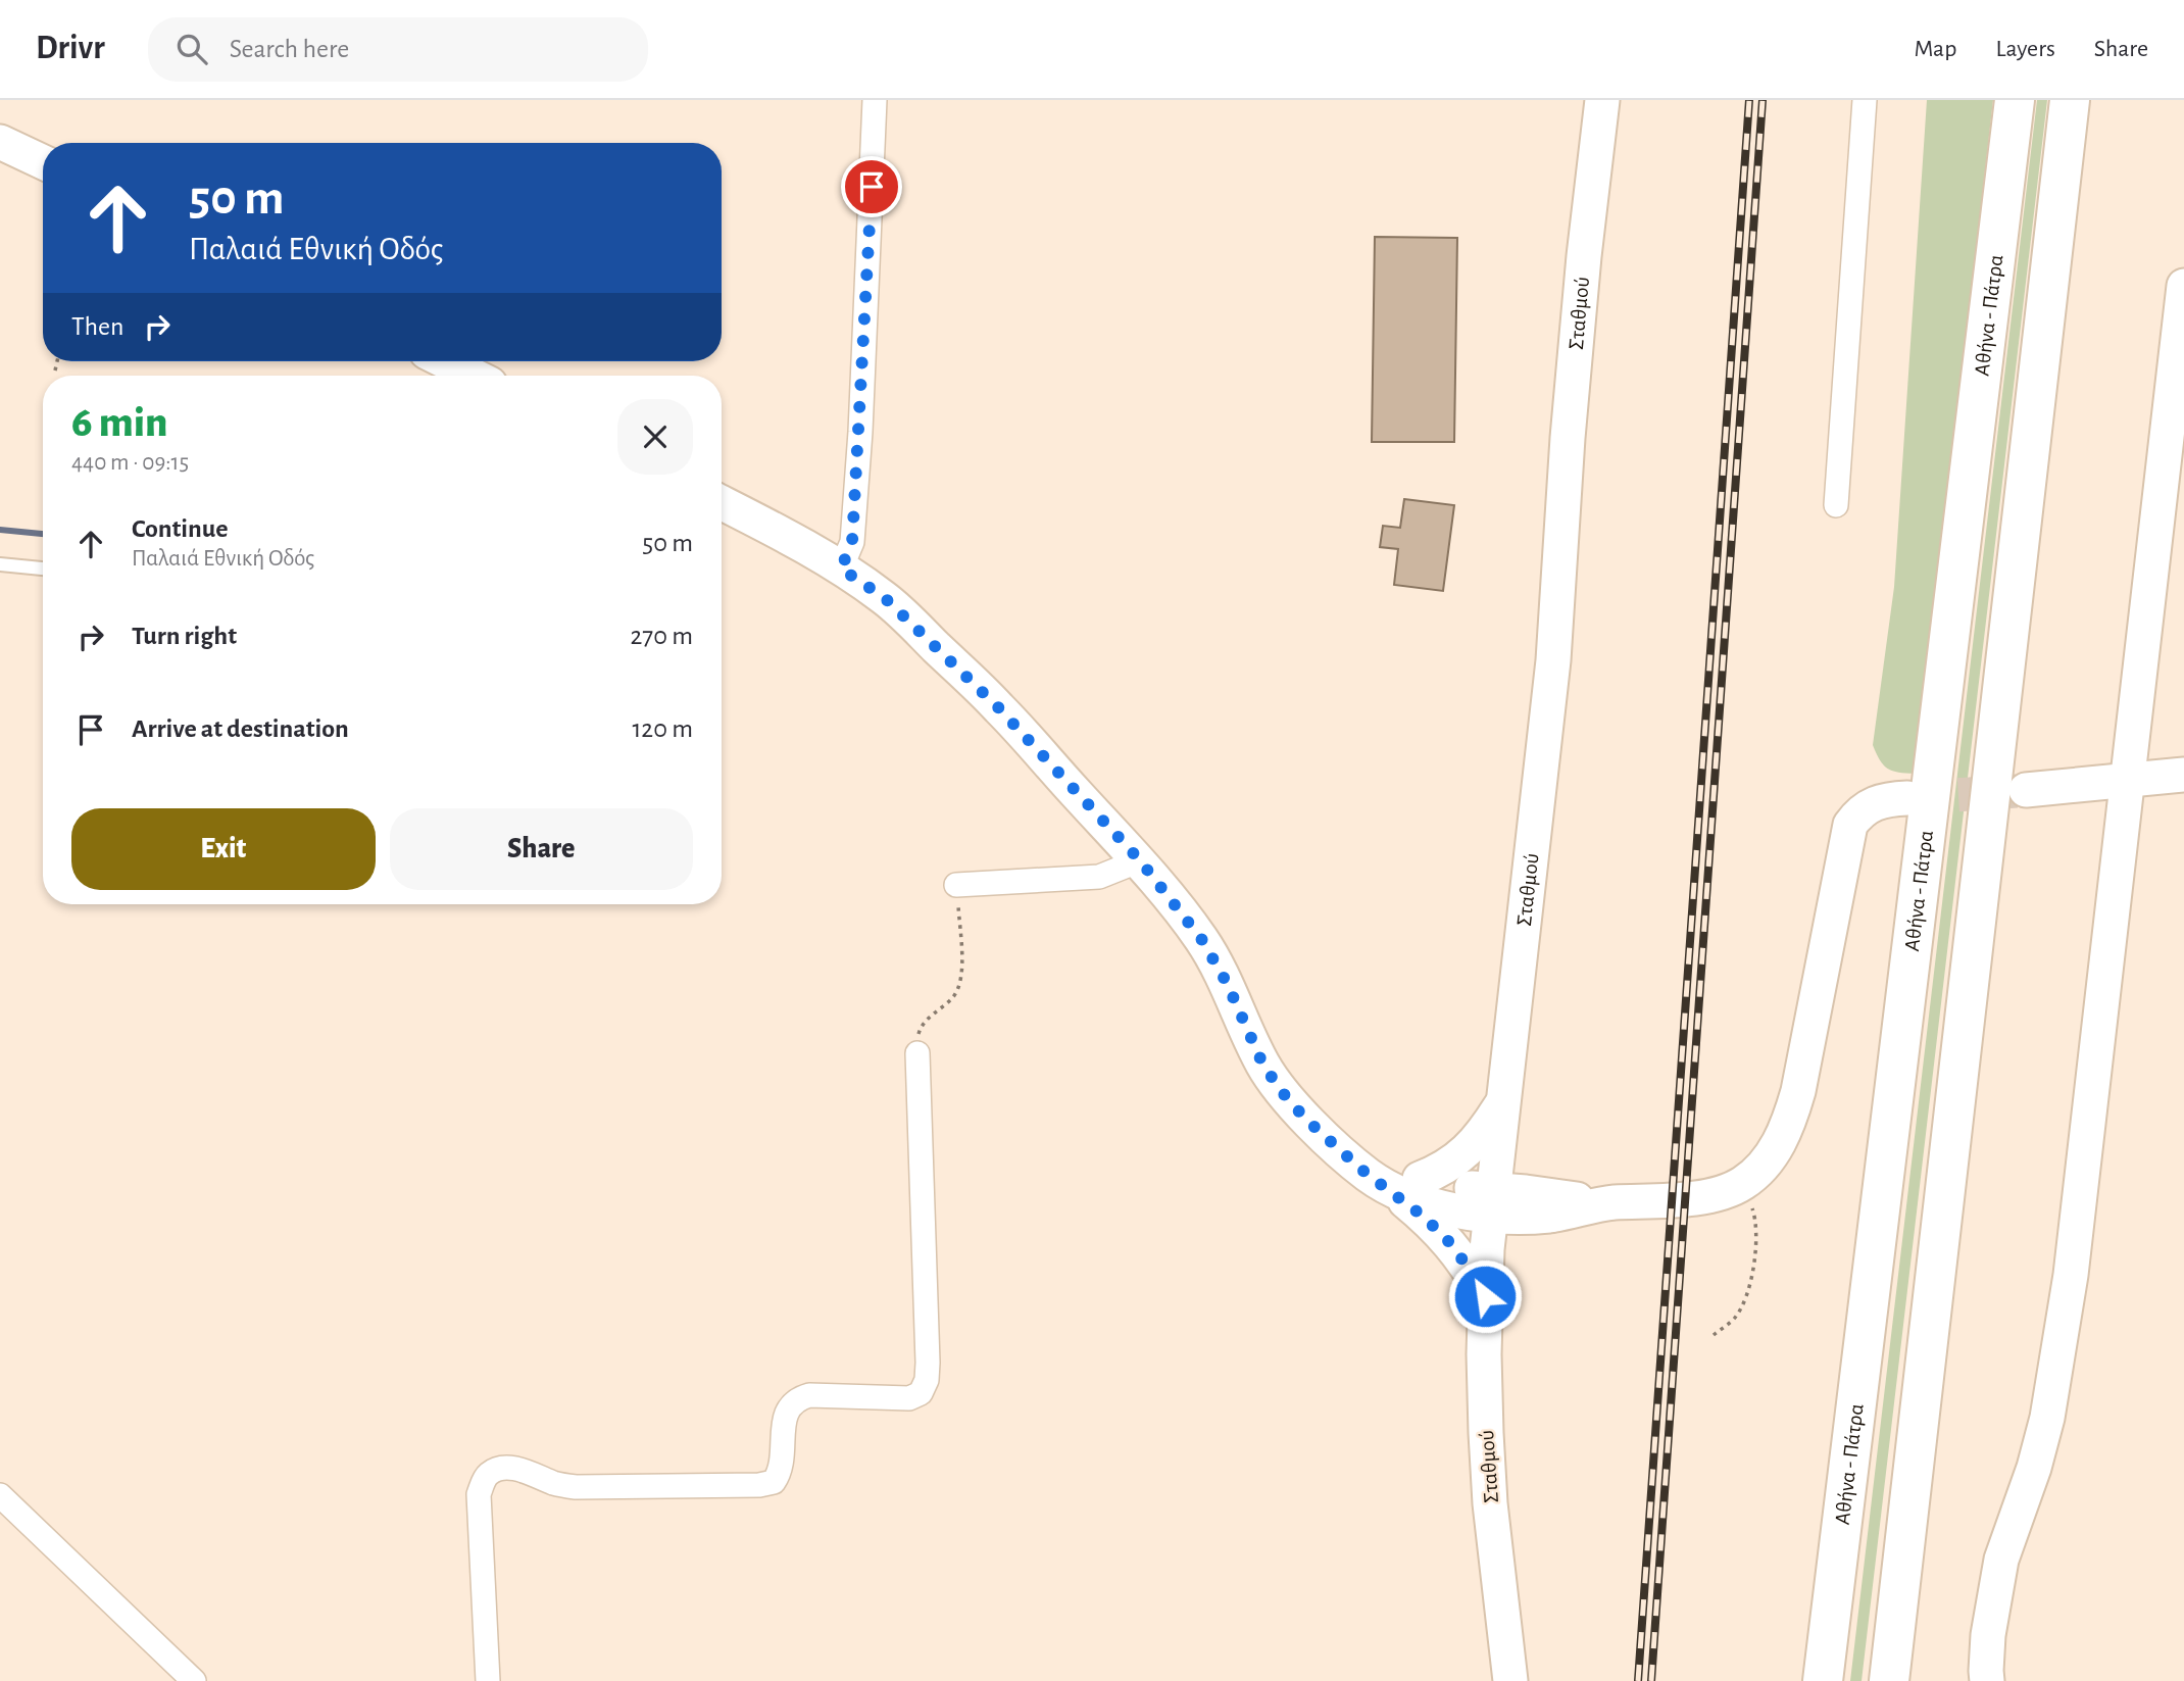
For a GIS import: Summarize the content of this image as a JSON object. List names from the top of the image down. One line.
{"streets":{"highway":["Αθήνα - Πάτρα"],"street":["Σταθμού"]},"page":{"header":"Drivr","search":"Search here","nav":["Map","Layers","Share"],"turn":["50 m","Παλαιά Εθνική Οδός"],"then":"Then","heading":["6 min","440 m · 09:15"],"list":[{"name":"Continue","note":"Παλαιά Εθνική Οδός","value":"50 m"},{"name":"Turn right","value":"270 m"},{"name":"Arrive at destination","value":"120 m"}],"buttons":["Exit","Share"]}}
